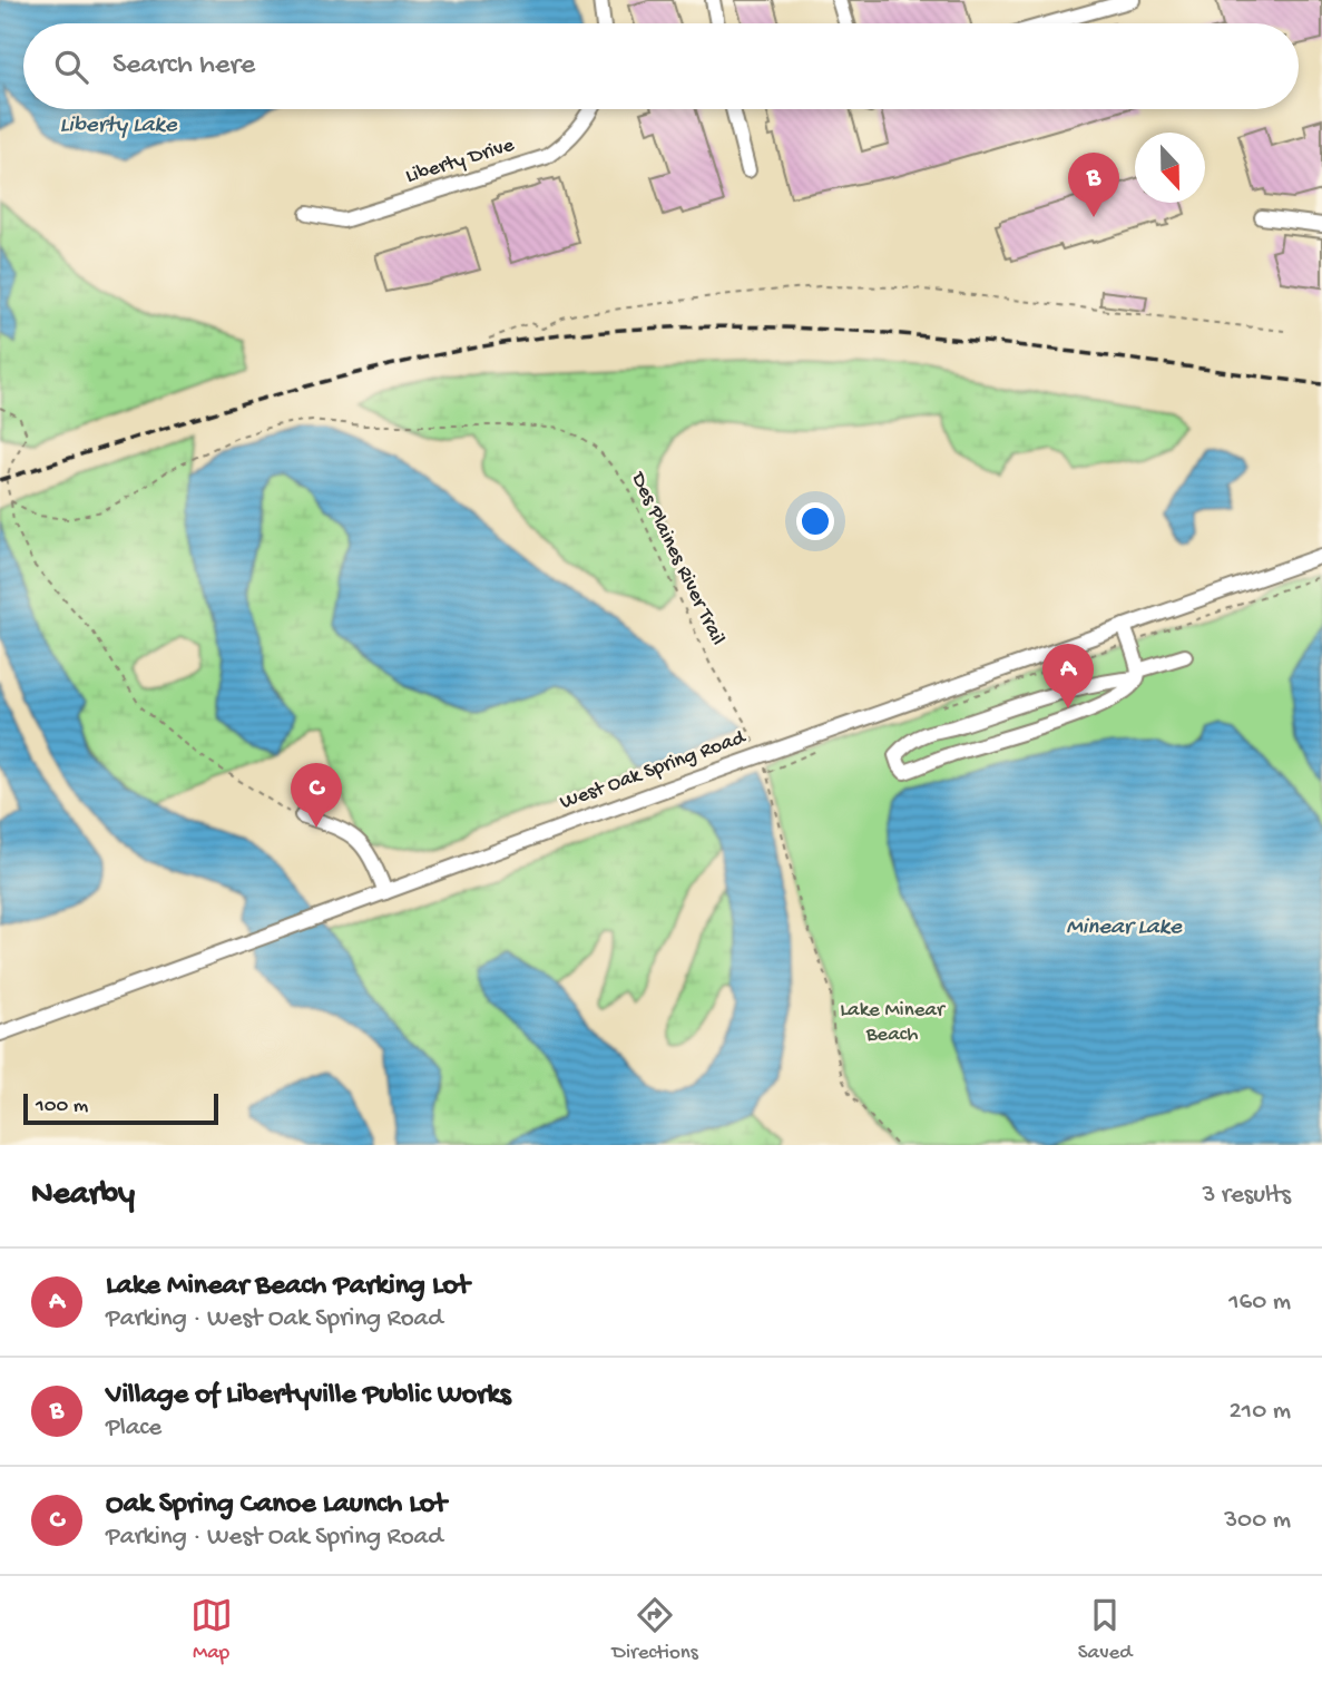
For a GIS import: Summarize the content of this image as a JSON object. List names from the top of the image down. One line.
{"streets":{"street":["Liberty Drive","West Oak Spring Road"],"path":["Des Plaines River Trail"]},"crossings":[["Des Plaines River Trail","West Oak Spring Road"]],"water":["Liberty Lake","Minear Lake"],"parks":["Lake Minear Beach"],"scale_bar":"100 m","north":"bottom","page":{"search":"Search here","pins":["B","A","C"],"scale":"100 m","heading":["Nearby","3 results"],"list":[{"mark":"A","name":"Lake Minear Beach Parking Lot","note":"Parking · West Oak Spring Road","value":"160 m"},{"mark":"B","name":"Village of Libertyville Public Works","note":"Place","value":"210 m"},{"mark":"C","name":"Oak Spring Canoe Launch Lot","note":"Parking · West Oak Spring Road","value":"300 m"}],"nav":["Map","Directions","Saved"]}}
